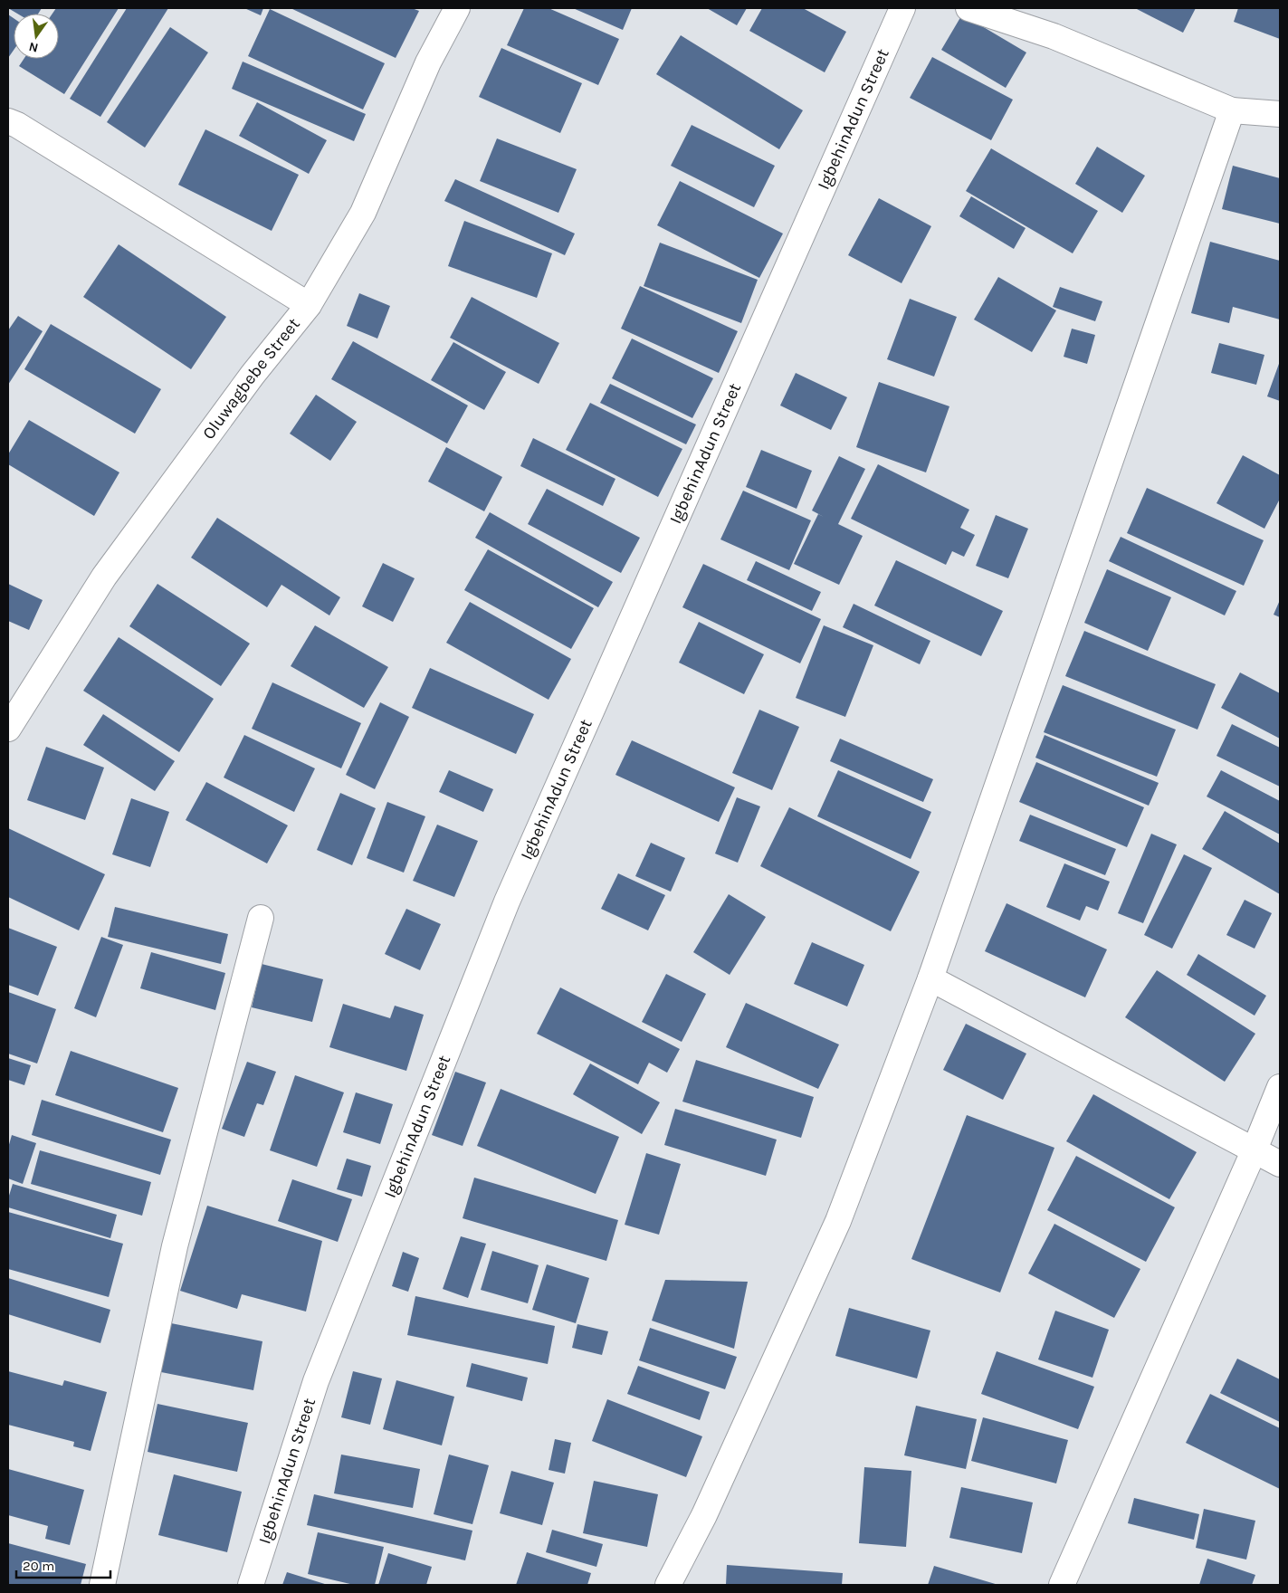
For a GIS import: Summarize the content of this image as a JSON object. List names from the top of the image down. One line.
{"streets":{"street":["IgbehinAdun Street","Oluwagbebe Street"]},"scale_bar":"20 m","north":"bottom"}
